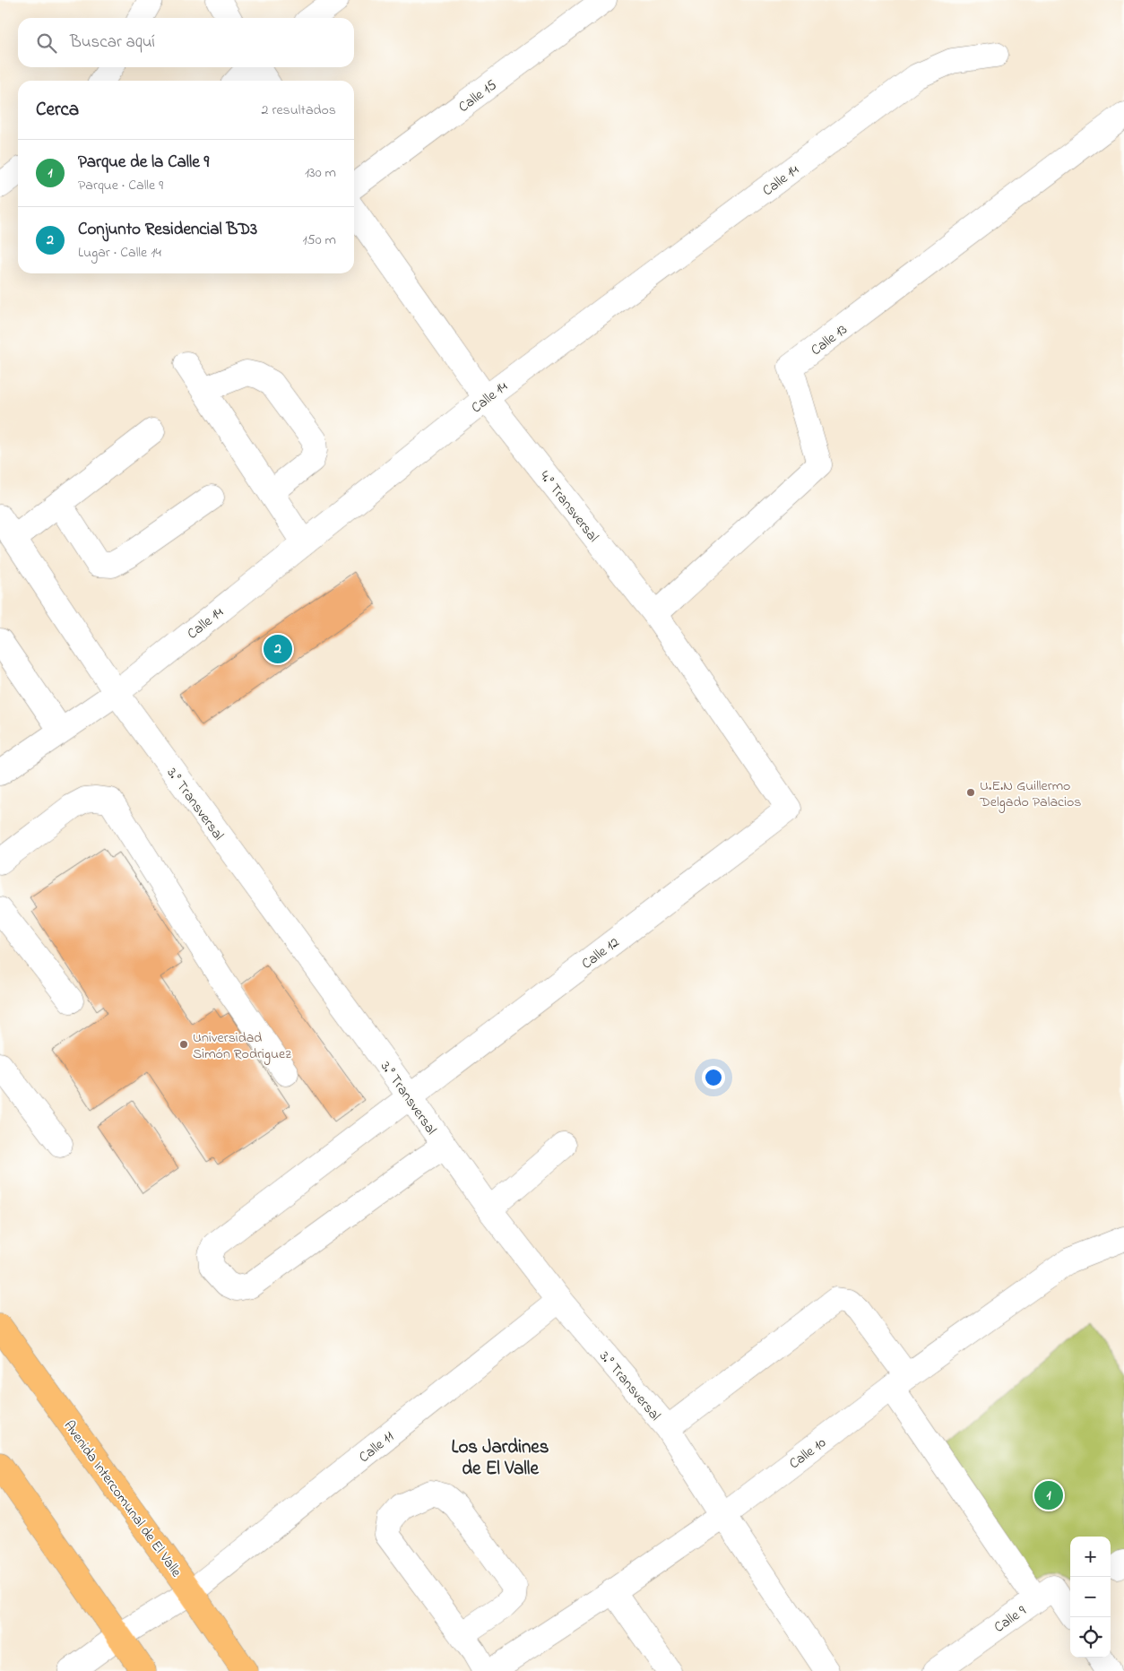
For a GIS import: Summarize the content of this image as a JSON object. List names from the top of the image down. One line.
{"streets":{"main road":["Avenida Intercomunal de El Valle"],"street":["Calle 15","Calle 14","Calle 13","4.° Transversal","3.° Transversal","Calle 12","Calle 11","Calle 10","Calle 9"]},"crossings":[["Calle 14","4.° Transversal"],["Calle 14","3.° Transversal"],["Calle 13","4.° Transversal"],["4.° Transversal","Calle 12"],["3.° Transversal","Calle 12"],["3.° Transversal","Calle 11"],["3.° Transversal","Calle 10"],["Calle 11","Avenida Intercomunal de El Valle"]],"districts":["Los Jardines de El Valle"],"places":["U.E.N Guillermo Delgado Palacios","Universidad Simón Rodriguez"],"page":{"search":"Buscar aquí","heading":["Cerca","2 resultados"],"list":[{"mark":"1","name":"Parque de la Calle 9","note":"Parque · Calle 9","value":"130 m"},{"mark":"2","name":"Conjunto Residencial BD3","note":"Lugar · Calle 14","value":"150 m"}],"pins":["2","1"],"map_buttons":["+","−"]}}
